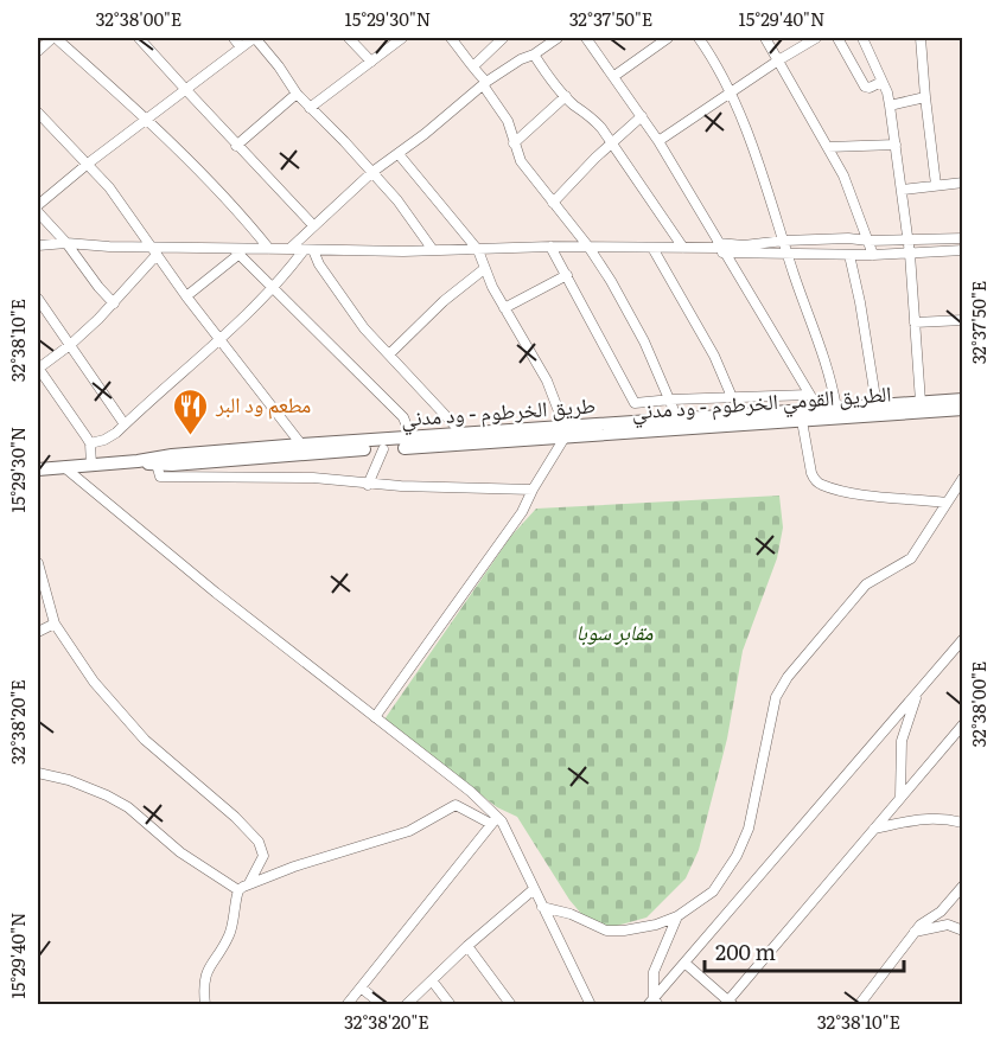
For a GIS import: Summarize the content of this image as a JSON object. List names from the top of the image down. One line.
{"streets":{"highway":["الطريق القومي الخرطوم - ود مدني","طريق الخرطوم - ود مدني"]},"crossings":[["الطريق القومي الخرطوم - ود مدني","طريق الخرطوم - ود مدني"]],"parks":["مقابر سوبا"],"places":{"restaurant":["مطعم ود البر"]},"scale_bar":"200 m","coordinates":["32°38'00\"E","15°29'30\"N","32°37'50\"E","15°29'40\"N","32°38'10\"E","32°38'20\"E"]}
